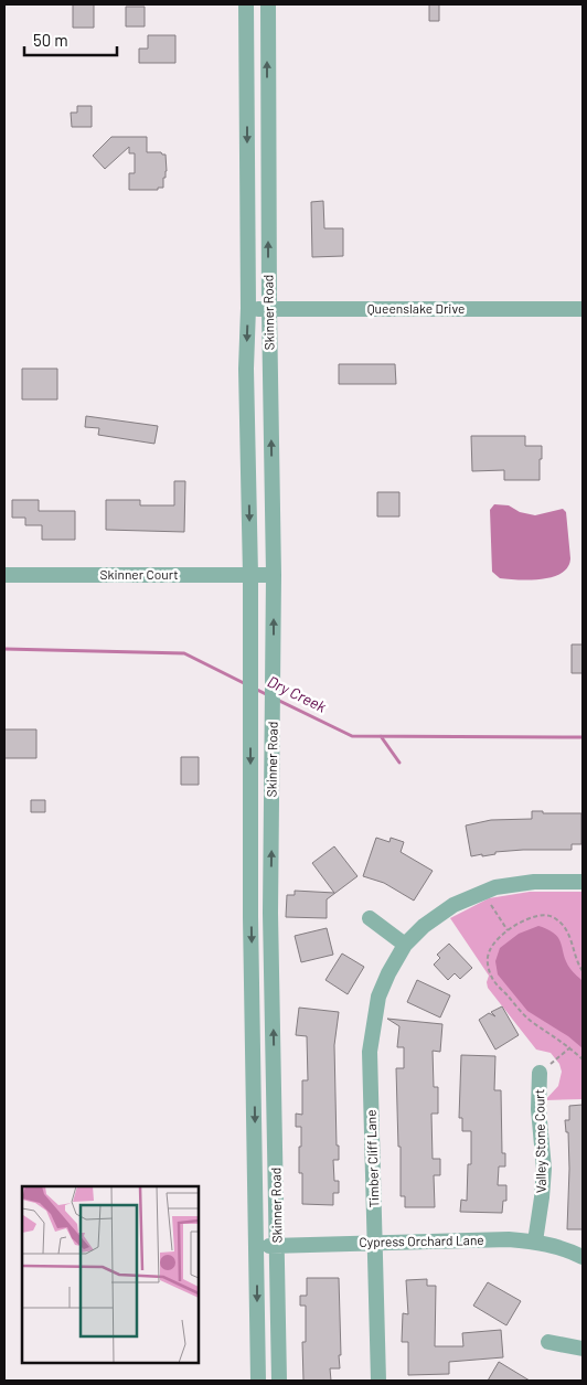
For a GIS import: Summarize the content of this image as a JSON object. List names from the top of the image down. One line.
{"streets":{"street":["Queenslake Drive","Skinner Road","Skinner Court","Valley Stone Court","Timber Cliff Lane","Cypress Orchard Lane"]},"crossings":[["Queenslake Drive","Skinner Road"],["Skinner Road","Skinner Court"],["Skinner Road","Cypress Orchard Lane"],["Valley Stone Court","Cypress Orchard Lane"],["Timber Cliff Lane","Cypress Orchard Lane"]],"water":["Dry Creek"],"scale_bar":"50 m"}
